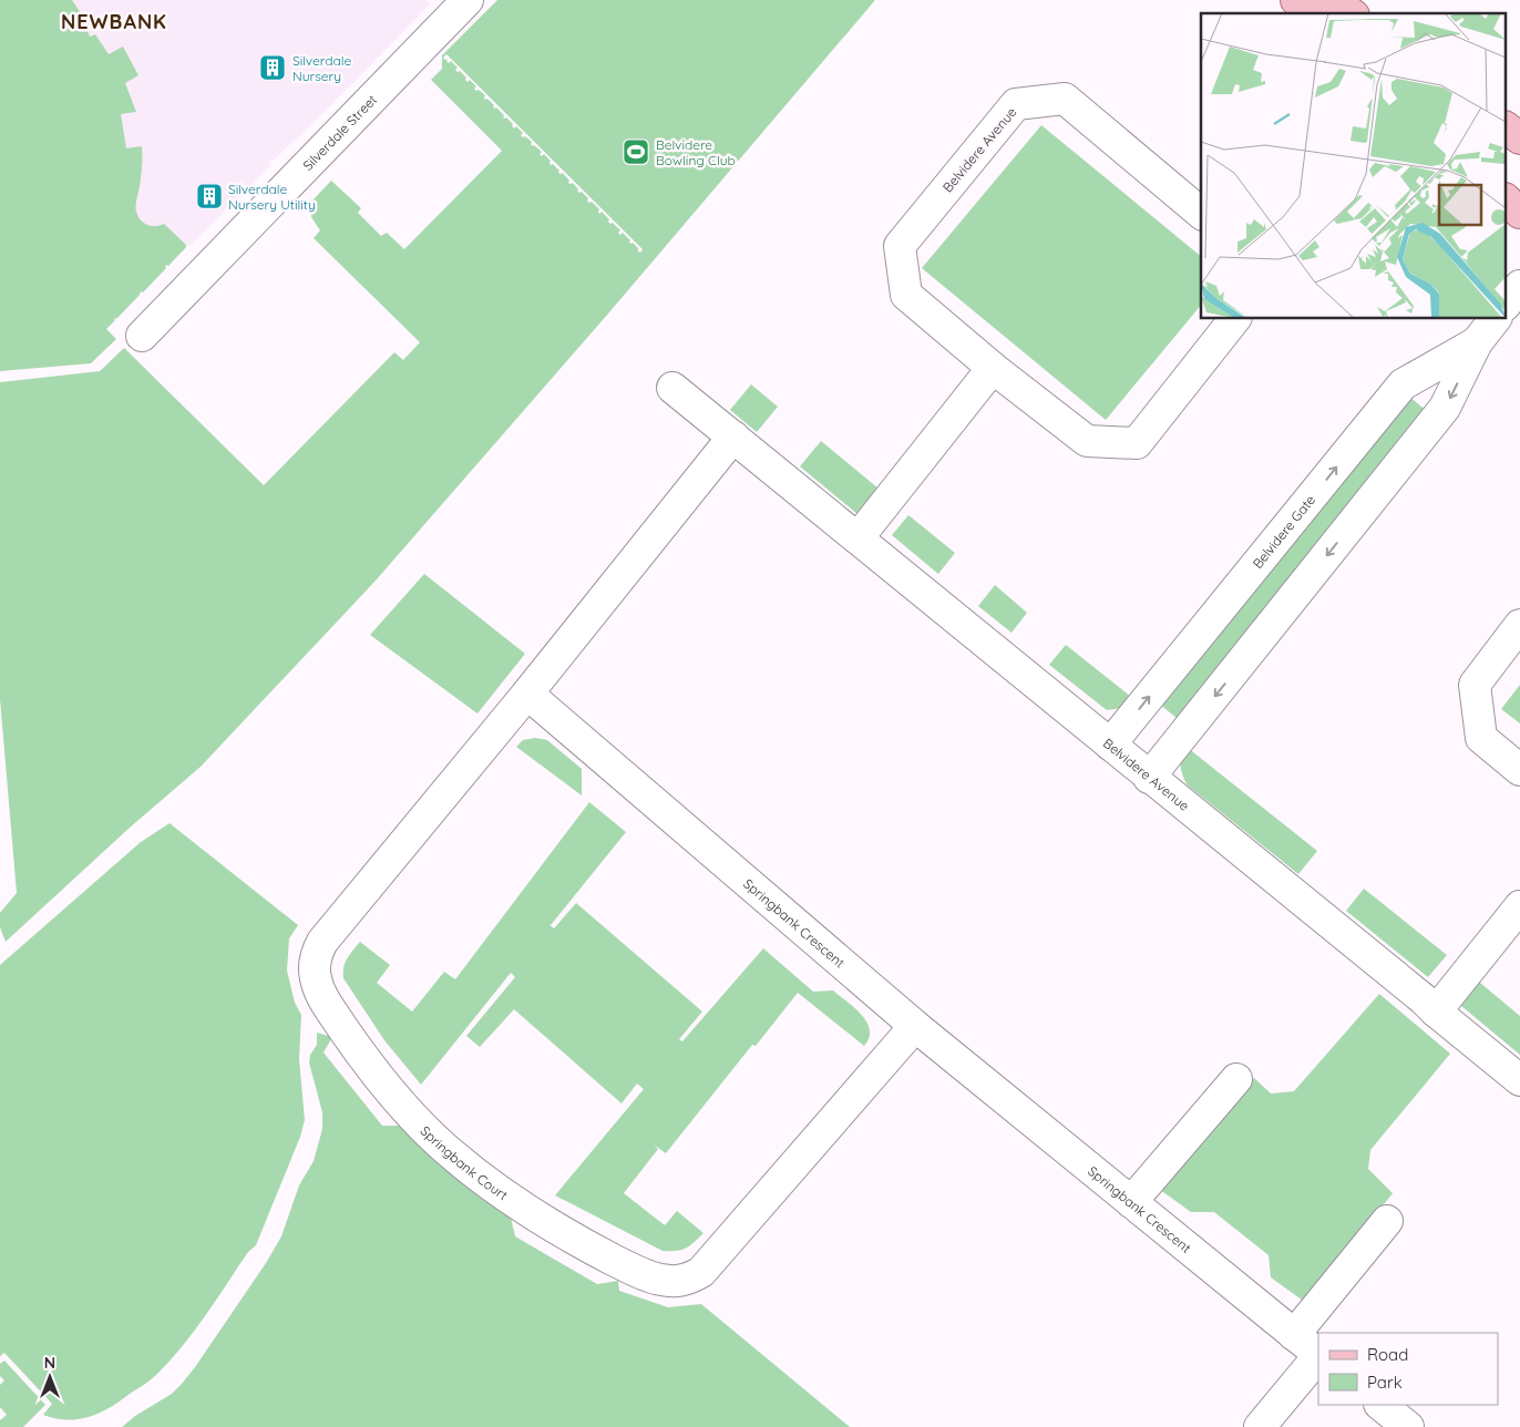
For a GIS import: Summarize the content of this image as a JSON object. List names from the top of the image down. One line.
{"streets":{"street":["Silverdale Street","Belvidere Avenue","Belvidere Gate","Springbank Crescent","Springbank Court"]},"crossings":[["Belvidere Avenue","Belvidere Gate"],["Springbank Crescent","Springbank Court"]],"districts":["NEWBANK"],"places":{"building":["Silverdale Nursery","Silverdale Nursery Utility"],"sports":["Belvidere Bowling Club"]},"legend":["Road","Park"],"north":"top"}
